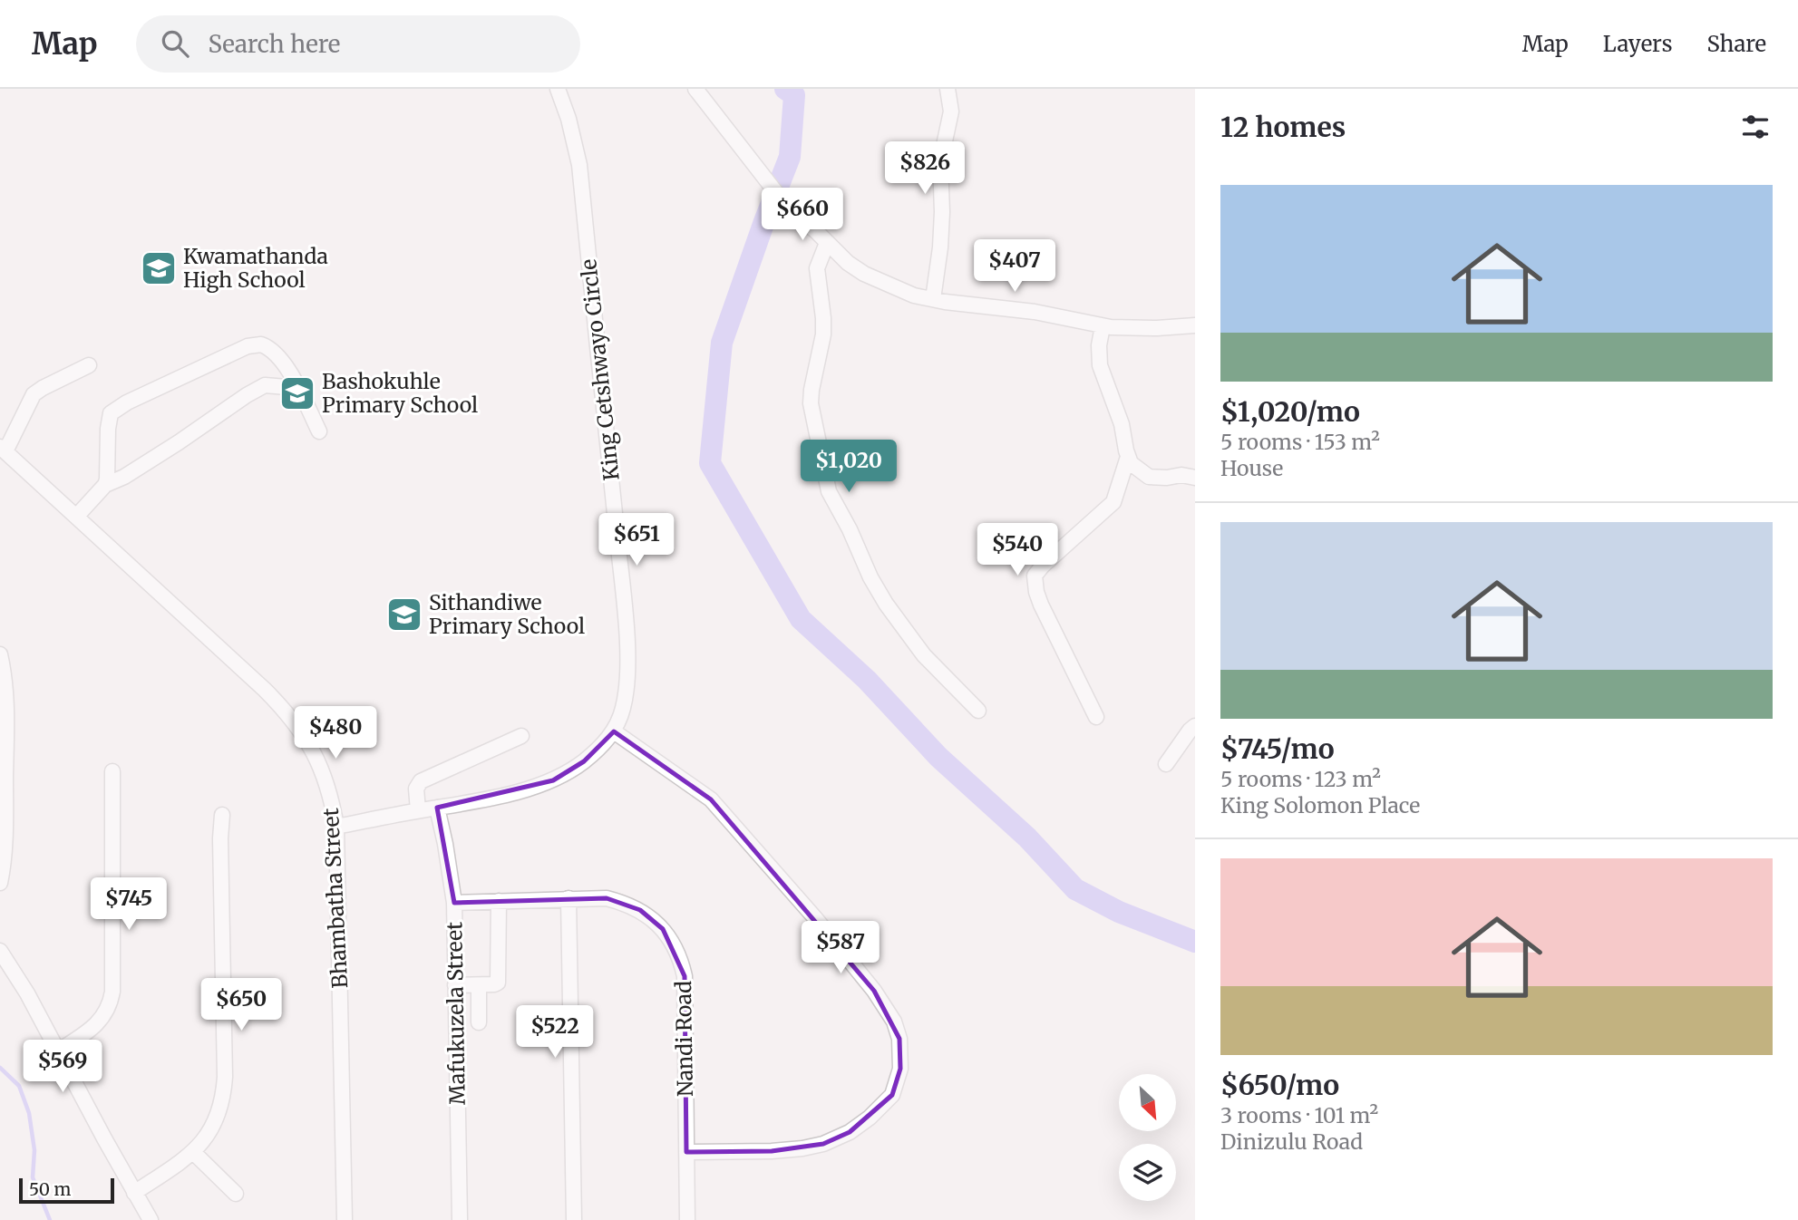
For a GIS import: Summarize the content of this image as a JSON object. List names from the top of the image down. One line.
{"streets":{"street":["King Cetshwayo Circle","Bhambatha Street","Mafukuzela Street","Nandi Road"]},"crossings":[["King Cetshwayo Circle","Bhambatha Street"],["King Cetshwayo Circle","Mafukuzela Street"],["Mafukuzela Street","Nandi Road"]],"places":{"school or university":["Kwamathanda High School","Bashokuhle Primary School","Sithandiwe Primary School"]},"scale_bar":"50 m","north":"bottom right","page":{"header":"Map","search":"Search here","nav":["Map","Layers","Share"],"heading":"12 homes","price":["$826","$660","$407","$1,020","$651","$540","$480","$745","$587","$650","$522","$569"],"list":[{"name":"$1,020/mo","note":"5 rooms · 153 m² · House"},{"name":"$745/mo","note":"5 rooms · 123 m² · King Solomon Place"},{"name":"$650/mo","note":"3 rooms · 101 m² · Dinizulu Road"}],"scale":"50 m"}}
